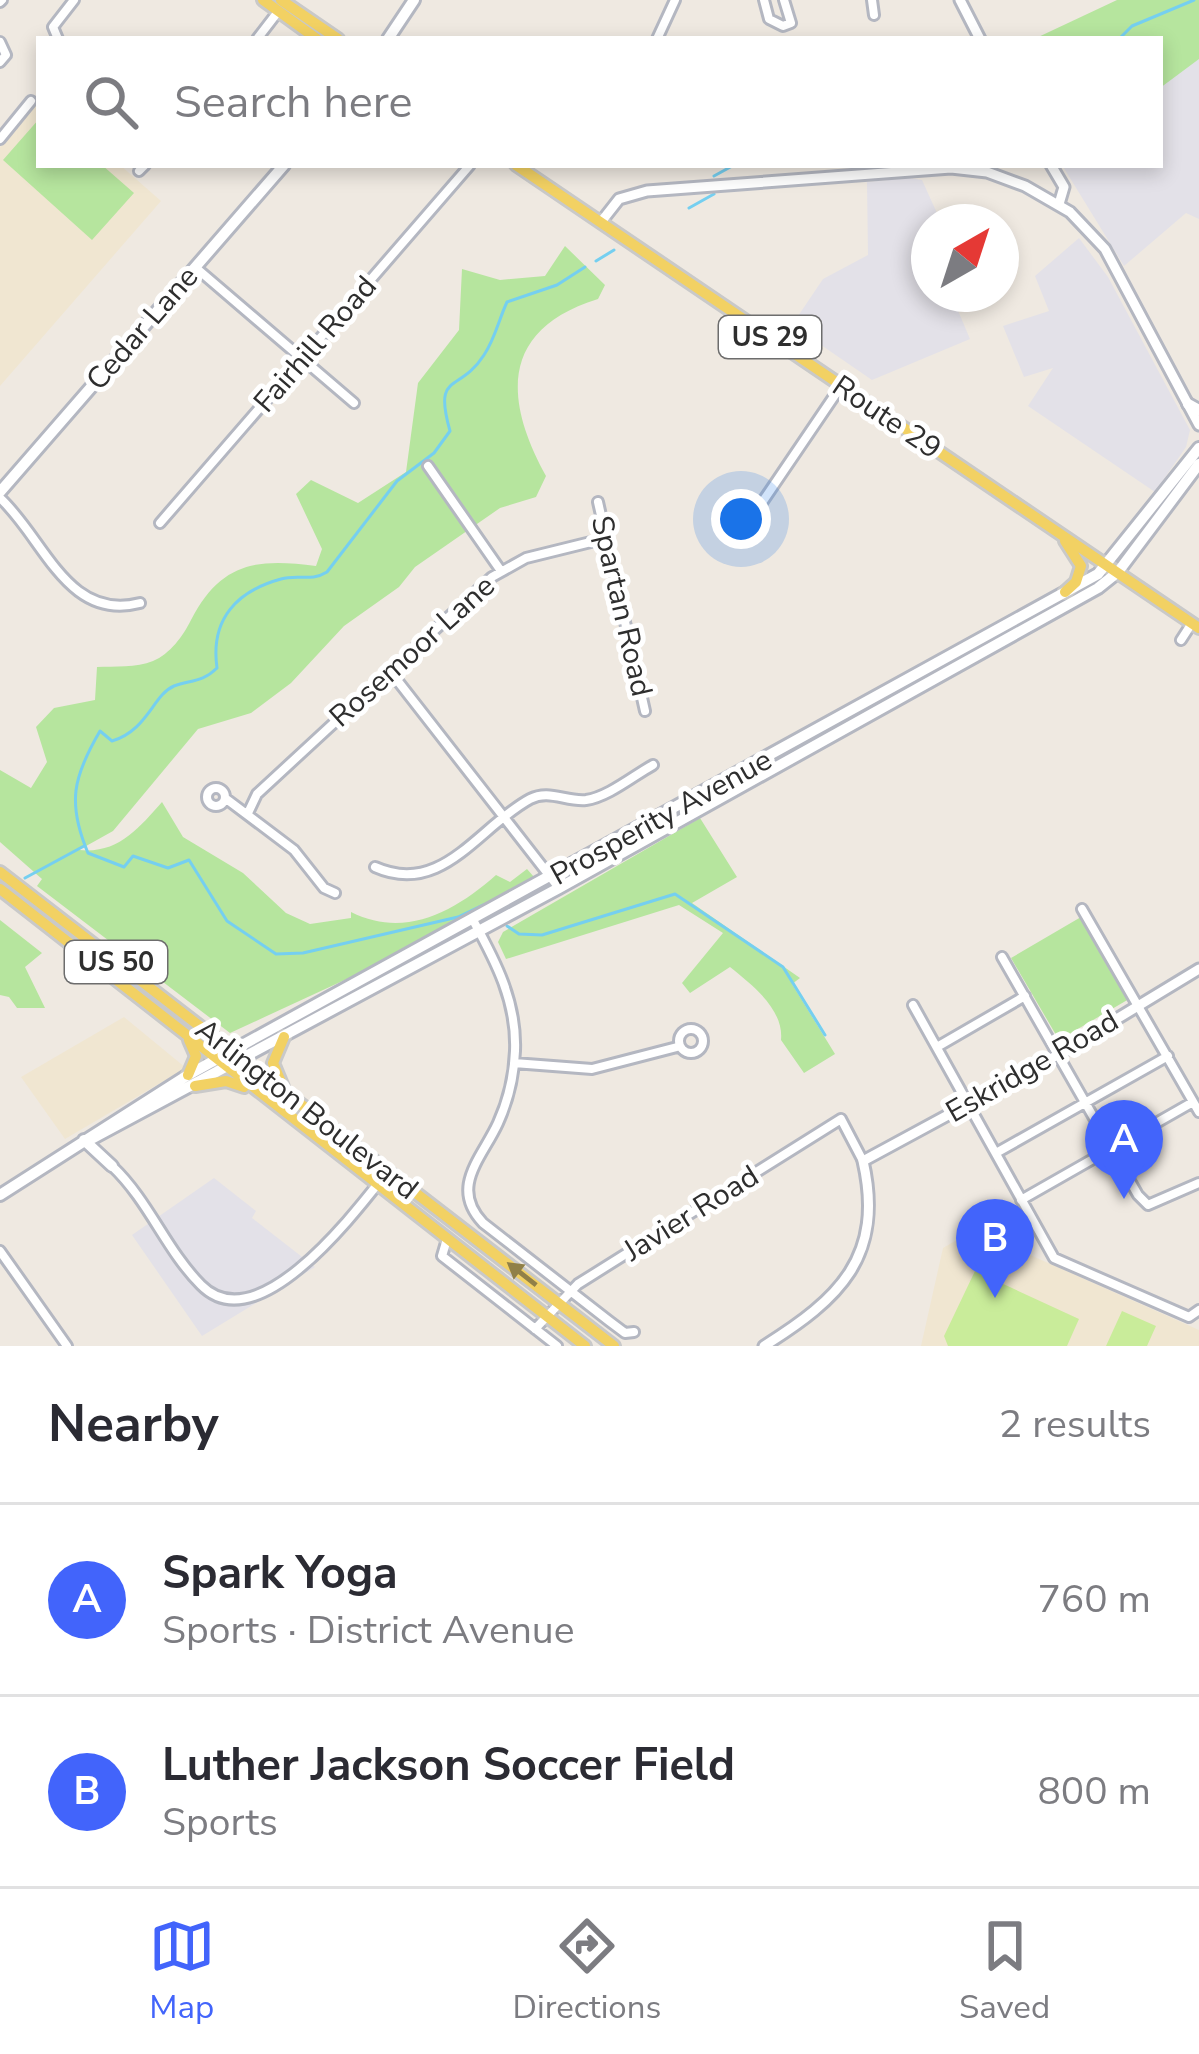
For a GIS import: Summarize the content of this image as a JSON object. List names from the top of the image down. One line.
{"streets":{"main road":["Cedar Lane","US 29","Route 29","Prosperity Avenue","US 50","Arlington Boulevard"],"street":["Fairhill Road","Spartan Road","Rosemoor Lane","Eskridge Road","Javier Road"]},"crossings":[["Route 29","Prosperity Avenue"],["Spartan Road","Rosemoor Lane"],["Prosperity Avenue","Arlington Boulevard"],["Eskridge Road","Javier Road"],["Arlington Boulevard","Javier Road"]],"north":"top right","page":{"search":"Search here","pins":["A","B"],"heading":["Nearby","2 results"],"list":[{"mark":"A","name":"Spark Yoga","note":"Sports · District Avenue","value":"760 m"},{"mark":"B","name":"Luther Jackson Soccer Field","note":"Sports","value":"800 m"}],"nav":["Map","Directions","Saved"]}}
